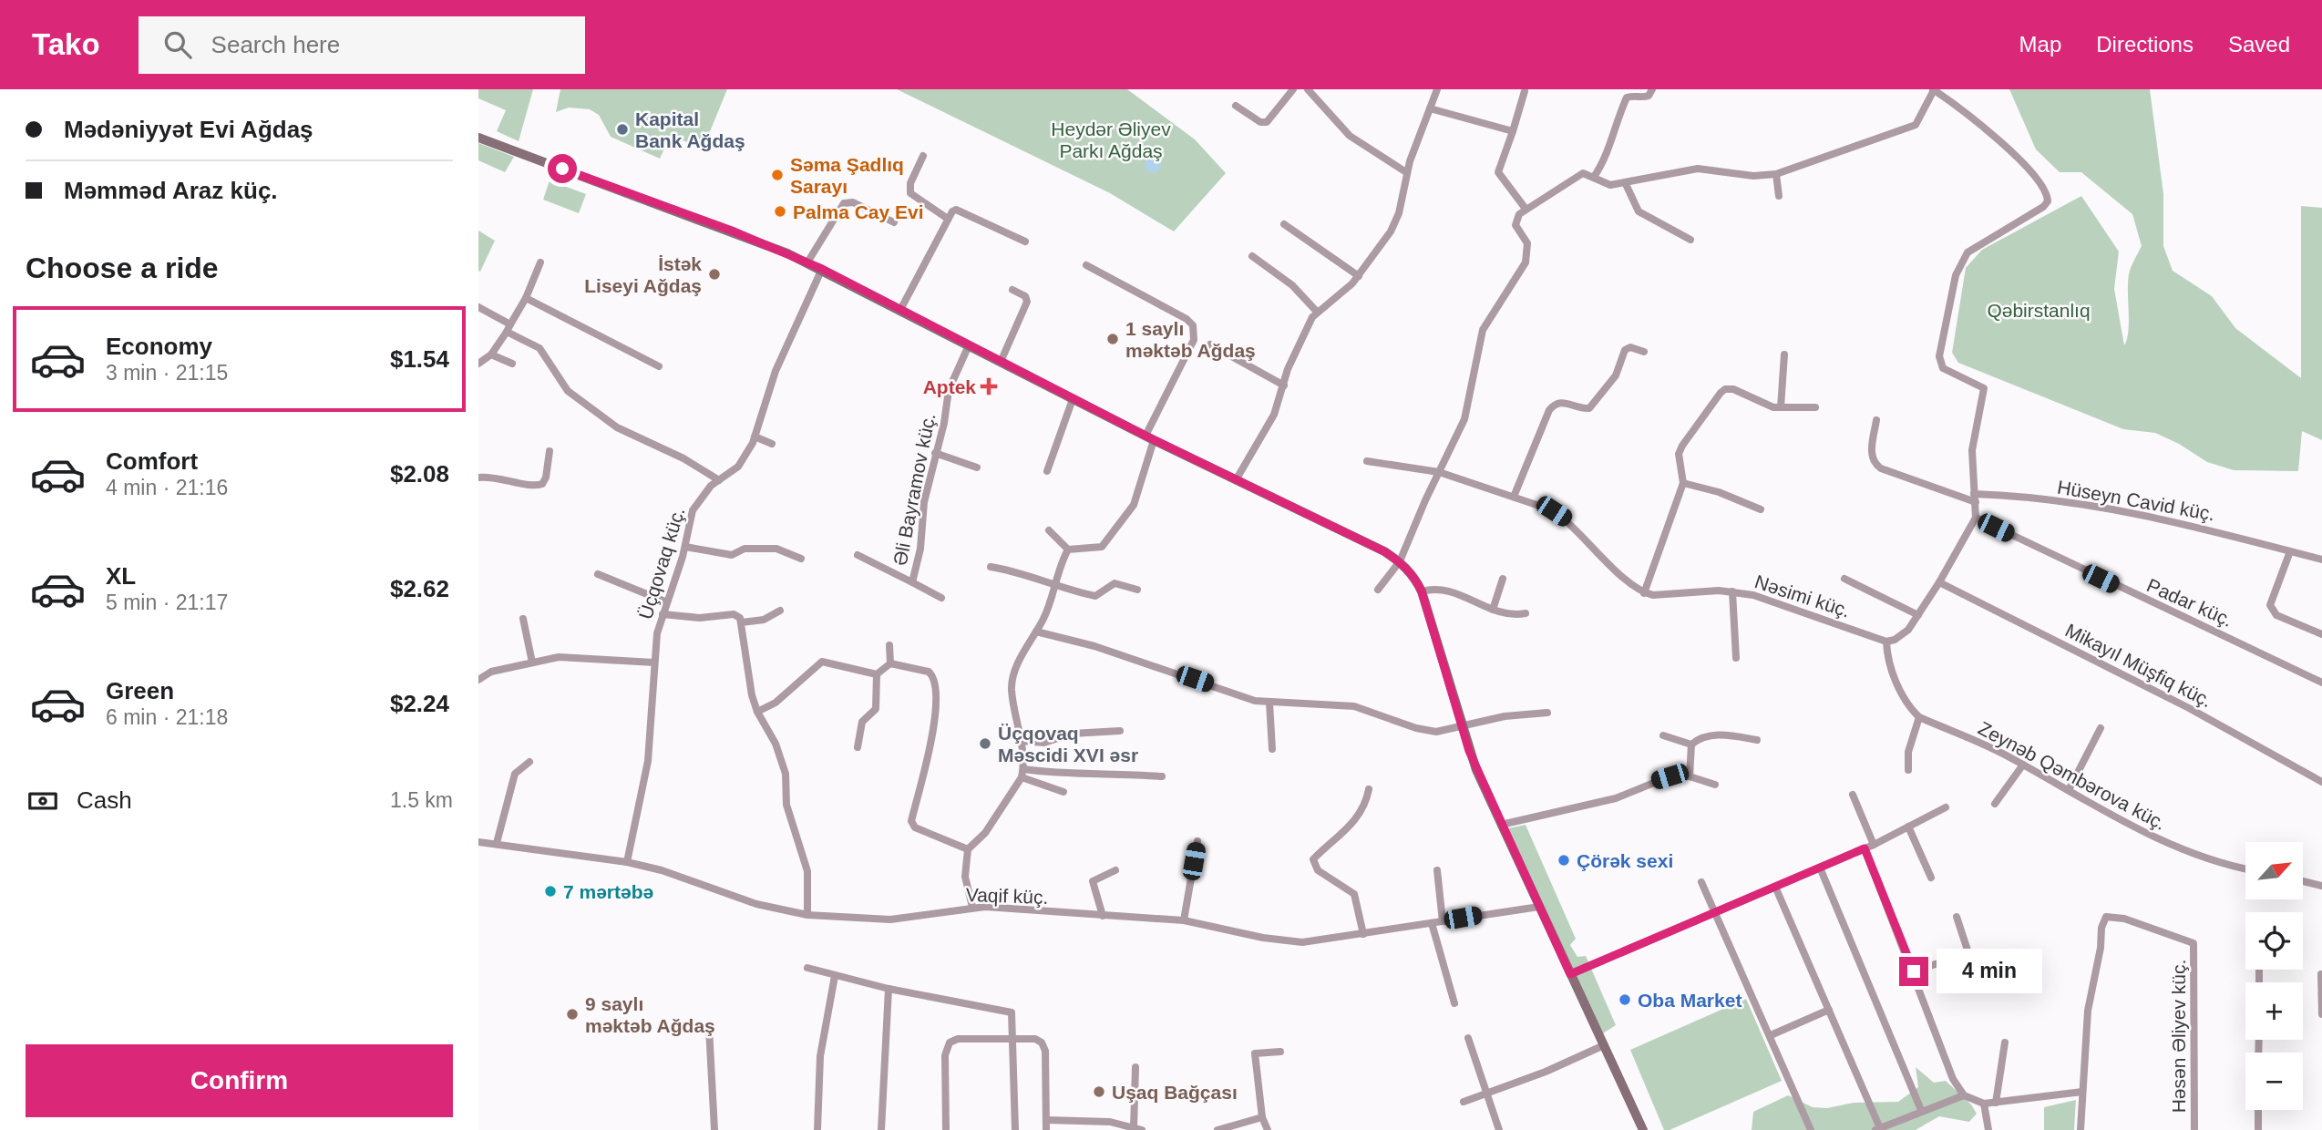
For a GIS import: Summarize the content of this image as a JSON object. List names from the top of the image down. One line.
{"streets":{"street":["Əli Bayramov küç.","Hüseyn Cavid küç.","Üçqovaq küç.","Nəsimi küç.","Padar küç.","Mikayıl Müşfiq küç.","Zeynəb Qəmbərova küç.","Vaqif küç.","Həsən Əliyev küç."]},"crossings":[["Üçqovaq küç.","Vaqif küç."]],"parks":["Heydər Əliyev Parkı Ağdaş","Qəbirstanlıq"],"places":{"other":["Kapital Bank Ağdaş","Səma Şadlıq Sarayı","Palma Cay Evi","İstək Liseyi Ağdaş","1 saylı məktəb Ağdaş","Üçqovaq Məscidi XVI əsr","Çörək sexi","7 mərtəbə","Oba Market","9 saylı məktəb Ağdaş","Uşaq Bağçası"],"health":["Aptek"]},"north":"top right","page":{"header":"Tako","search":"Search here","nav":["Map","Directions","Saved"],"banner":["Mədəniyyət Evi Ağdaş","Məmməd Araz küç."],"heading":"Choose a ride","list":[{"name":"Economy","note":"3 min · 21:15","value":"$1.54"},{"name":"Comfort","note":"4 min · 21:16","value":"$2.08"},{"name":"XL","note":"5 min · 21:17","value":"$2.62"},{"name":"Green","note":"6 min · 21:18","value":"$2.24"}],"pay":["Cash","1.5 km"],"map_buttons":["+","−"],"bubble":"4 min","buttons":"Confirm"}}
